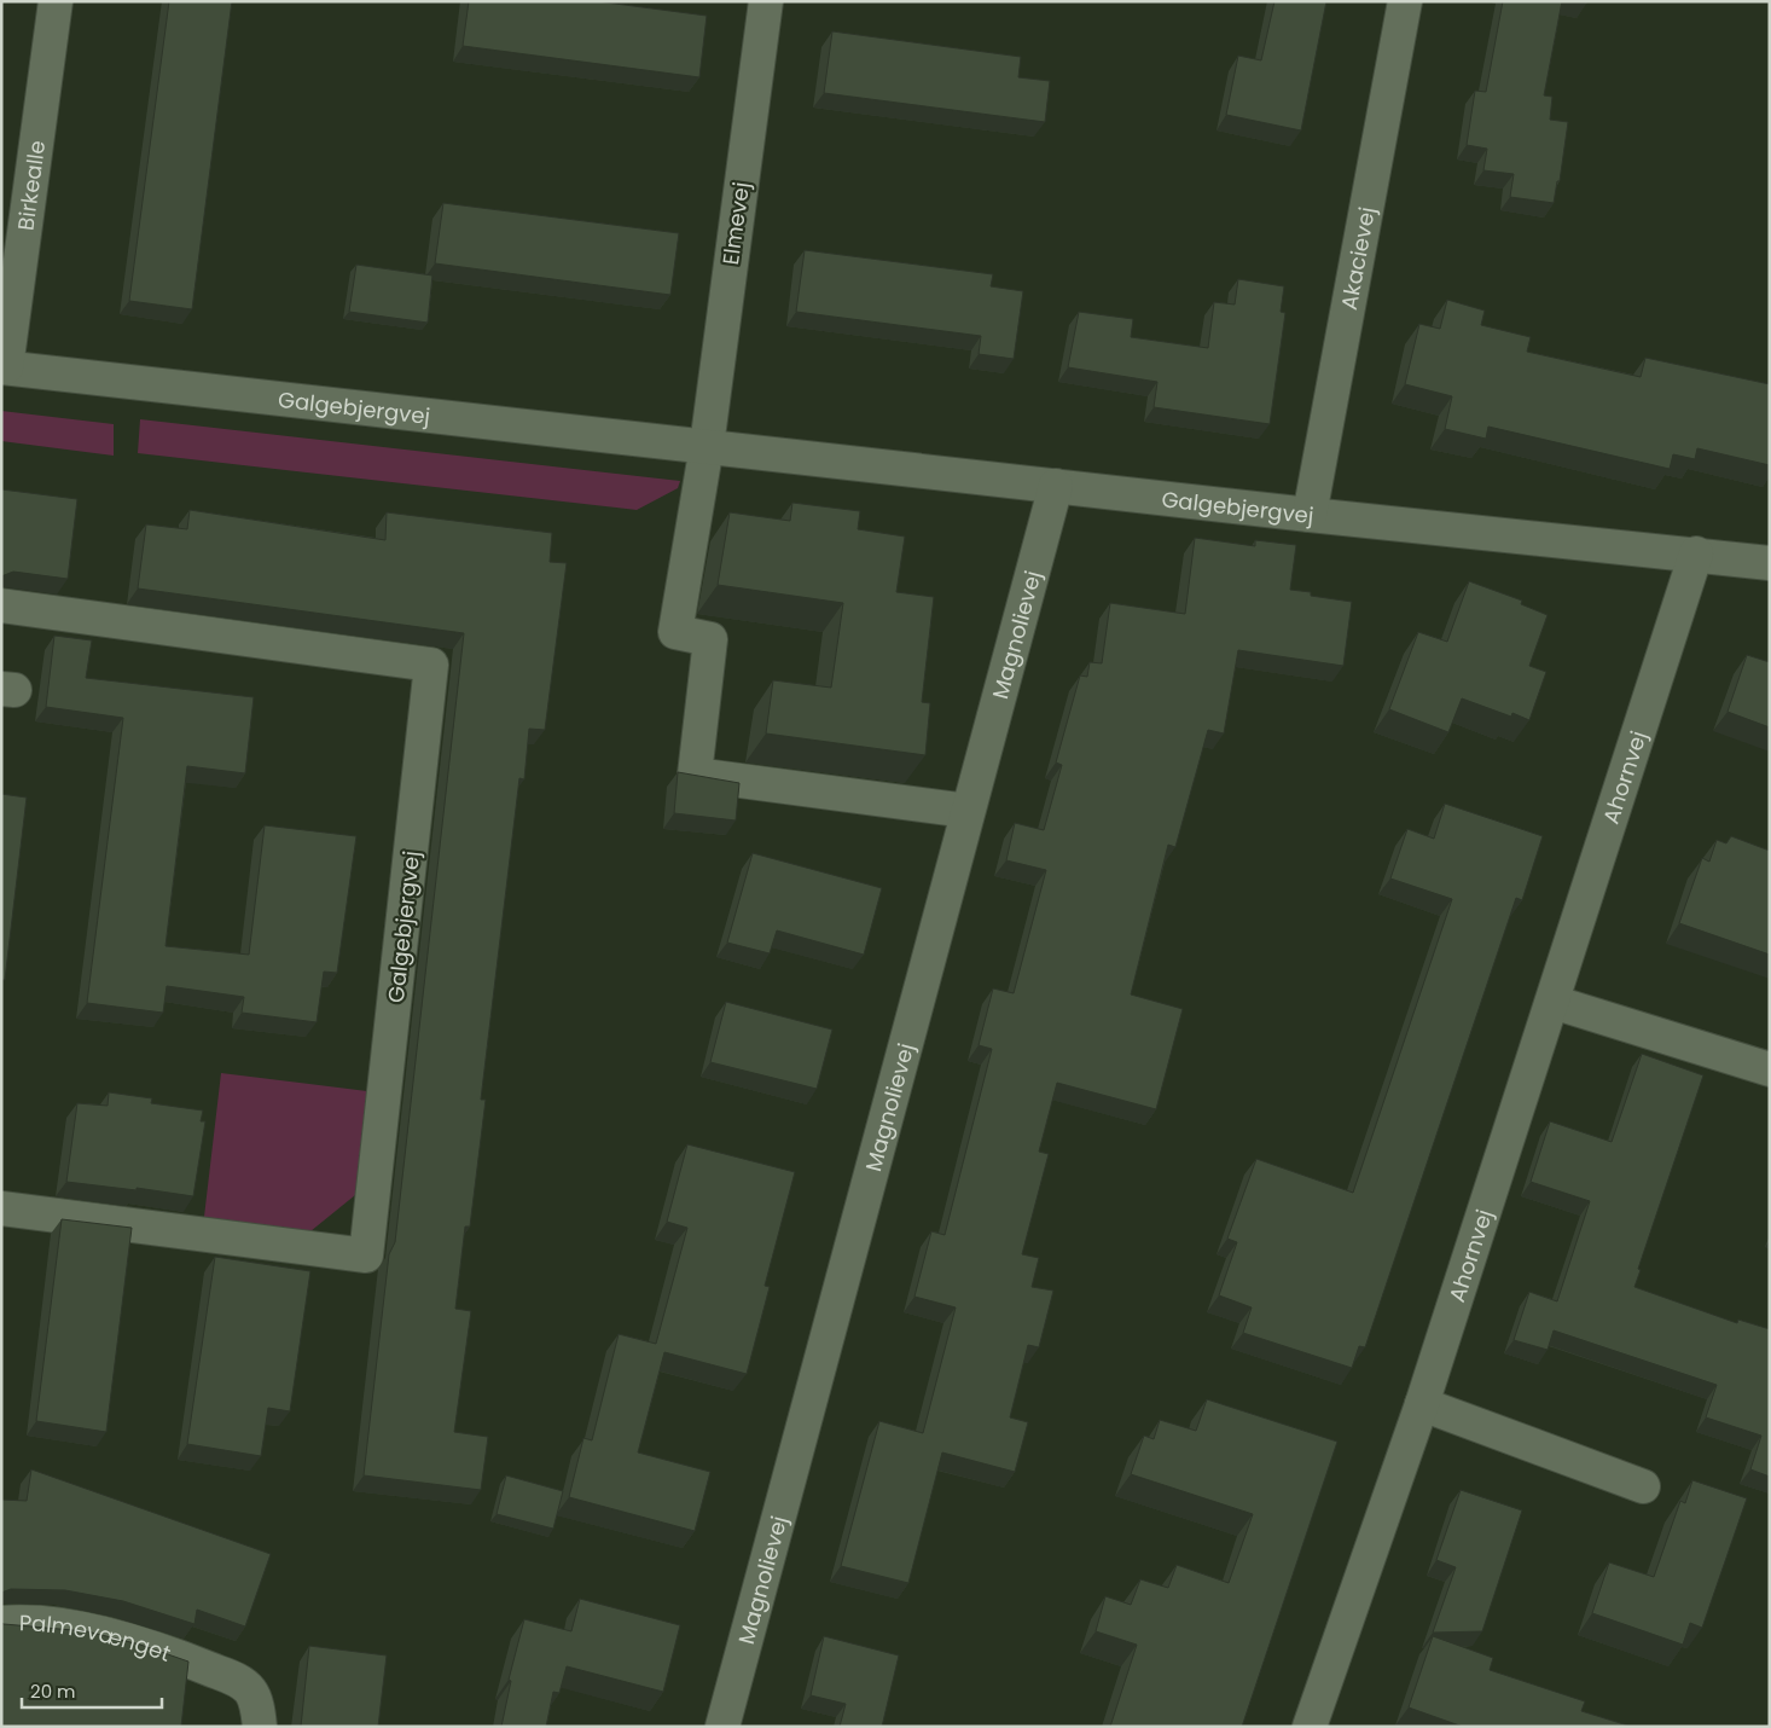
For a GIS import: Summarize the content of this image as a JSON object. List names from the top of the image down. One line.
{"streets":{"street":["Birkealle","Elmevej","Akacievej","Galgebjergvej","Magnolievej","Ahornvej","Palmevænget"]},"crossings":[["Birkealle","Galgebjergvej"],["Elmevej","Galgebjergvej"],["Akacievej","Galgebjergvej"],["Galgebjergvej","Magnolievej"],["Galgebjergvej","Ahornvej"]],"scale_bar":"20 m"}
